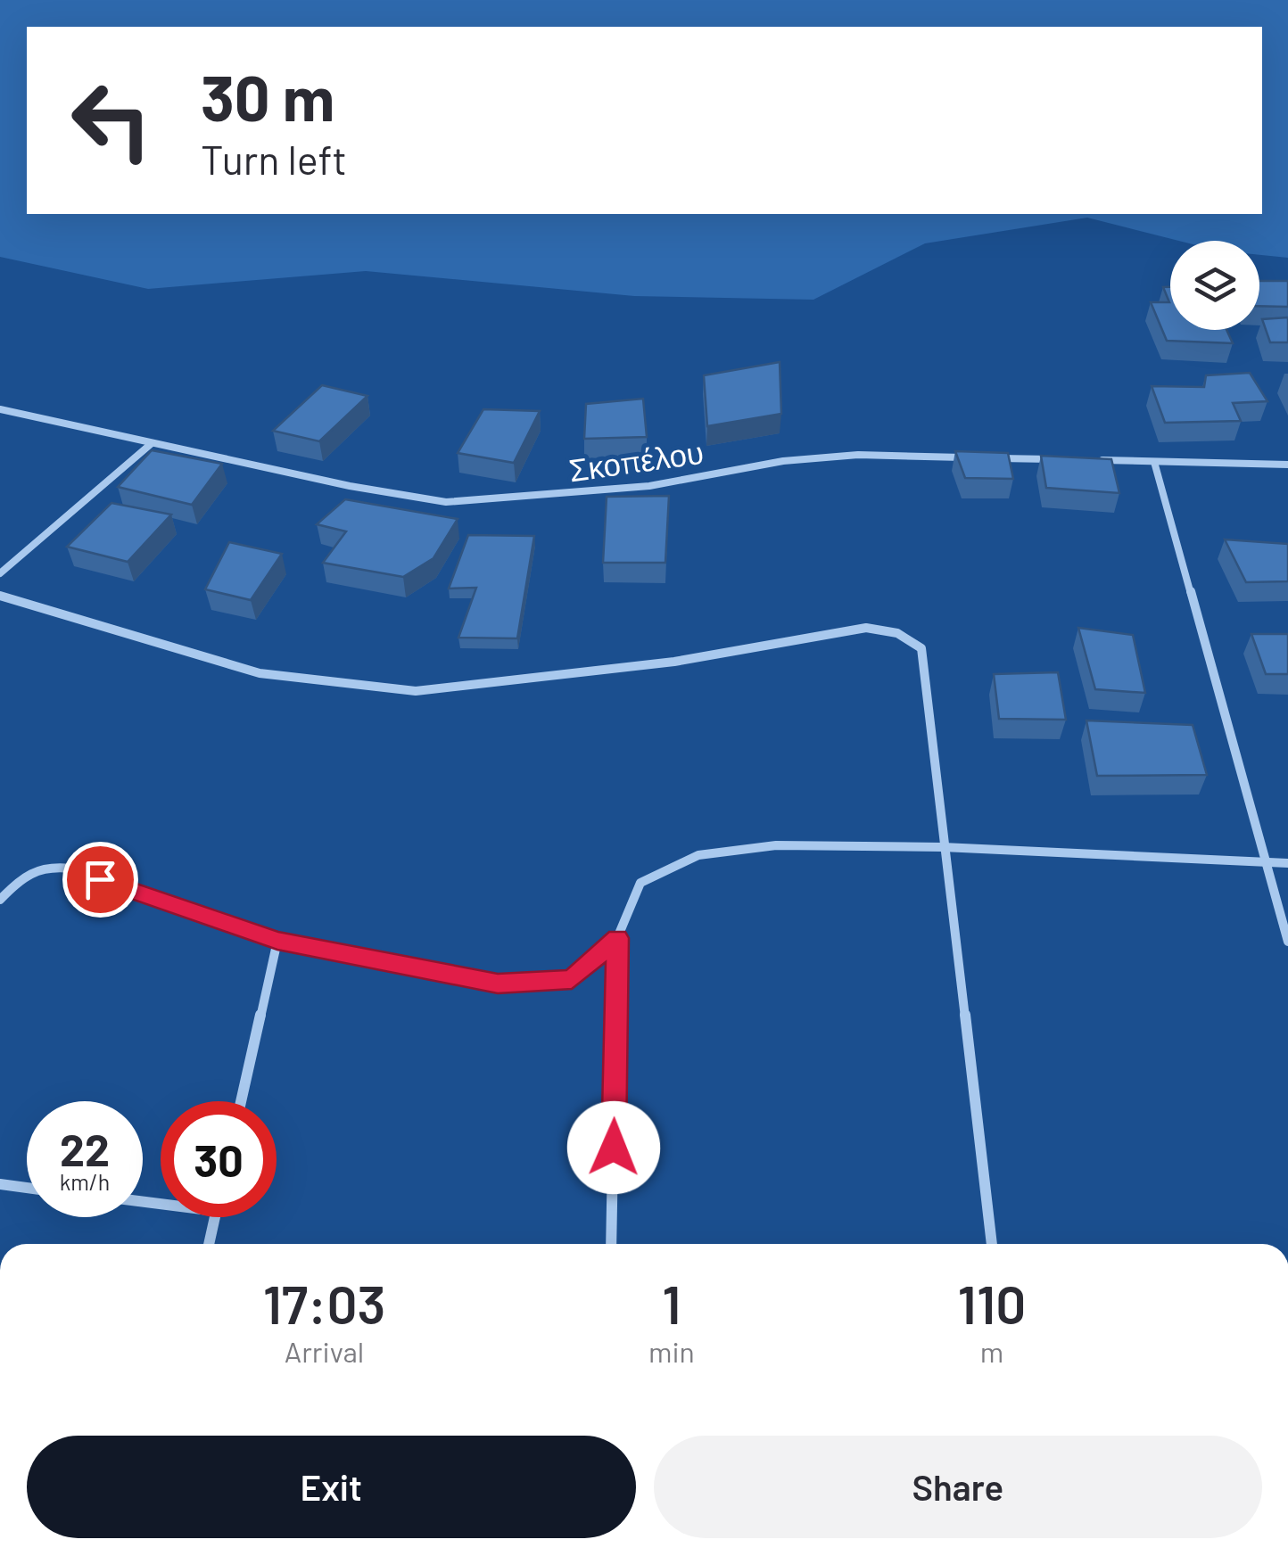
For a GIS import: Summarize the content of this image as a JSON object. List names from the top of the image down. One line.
{"streets":{"street":["Σκοπέλου"]},"page":{"turn":["30 m","Turn left"],"speed":"22 km/h","limit":"30","eta":["17:03","Arrival","1","min","110","m"],"buttons":["Exit","Share"]}}
